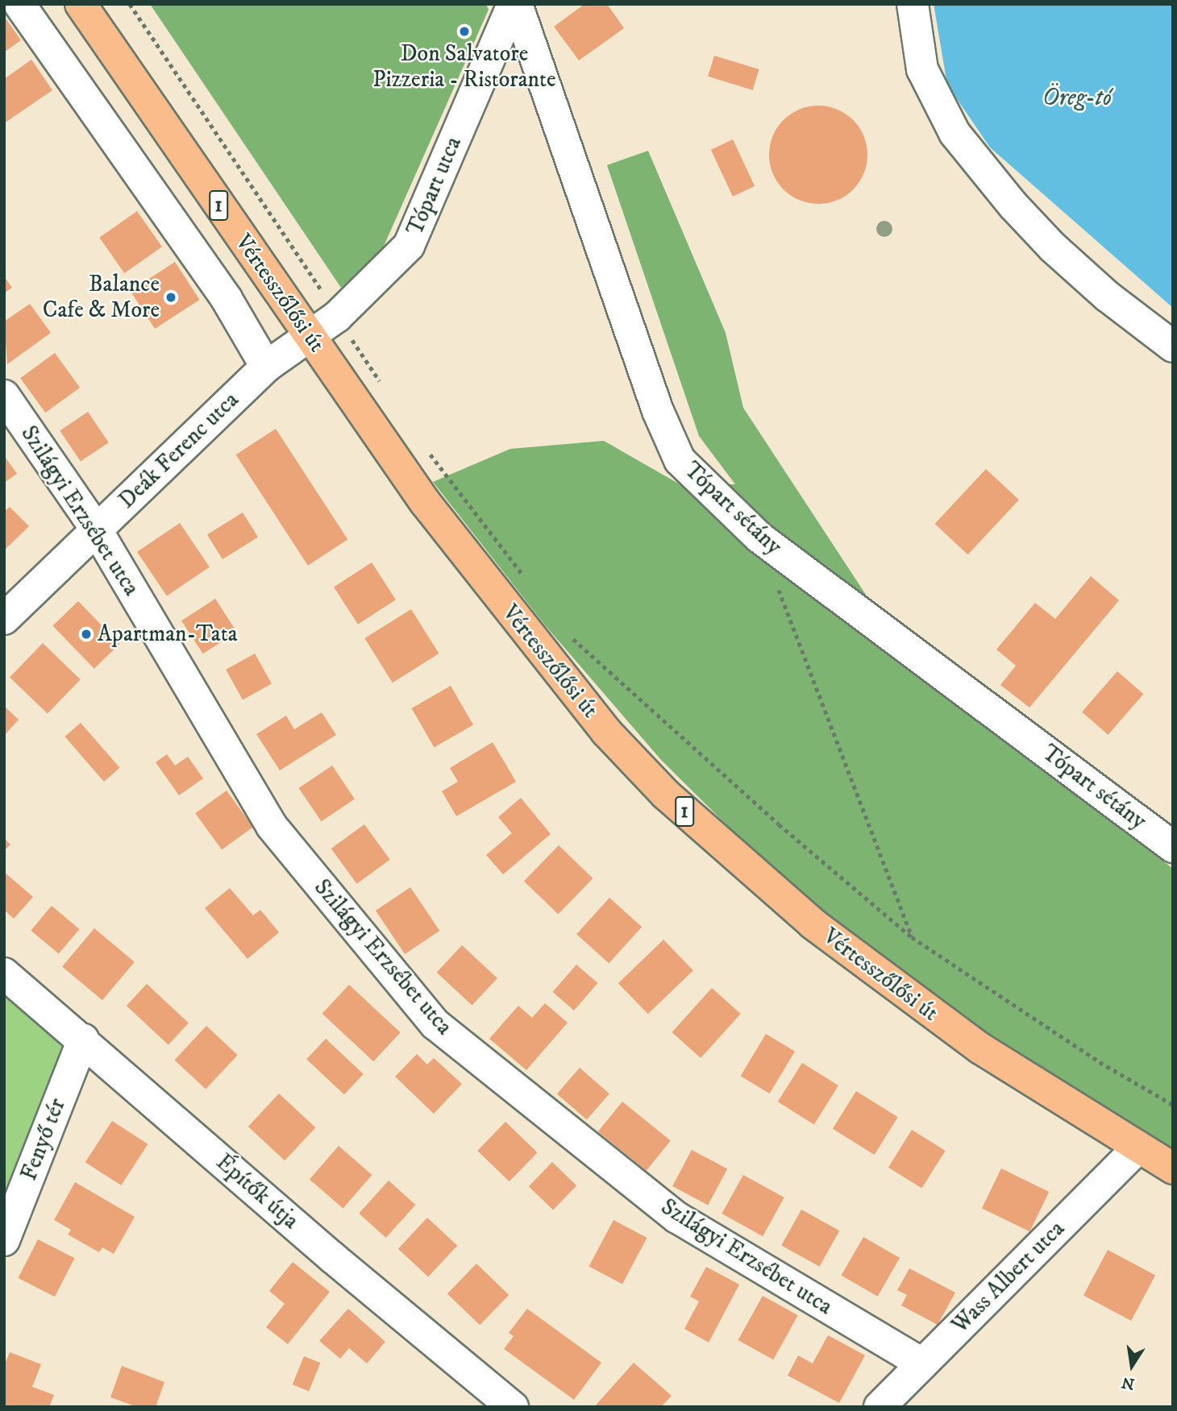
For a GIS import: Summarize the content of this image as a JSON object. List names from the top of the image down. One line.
{"streets":{"main road":["1","Vértesszőlősi út"],"street":["Tópart utca","Deák Ferenc utca","Tópart sétány","Szilágyi Erzsébet utca","Fenyő tér","Építők útja","Wass Albert utca"]},"crossings":[["Tópart utca","Vértesszőlősi út"],["Tópart utca","Deák Ferenc utca"],["Tópart utca","Tópart sétány"],["Vértesszőlősi út","Deák Ferenc utca"],["Vértesszőlősi út","Wass Albert utca"],["Deák Ferenc utca","Szilágyi Erzsébet utca"],["Szilágyi Erzsébet utca","Wass Albert utca"],["Fenyő tér","Építők útja"]],"water":["Öreg-tó"],"places":["Don Salvatore Pizzeria - Ristorante","Balance Cafe & More","Apartman-Tata"],"north":"bottom"}
